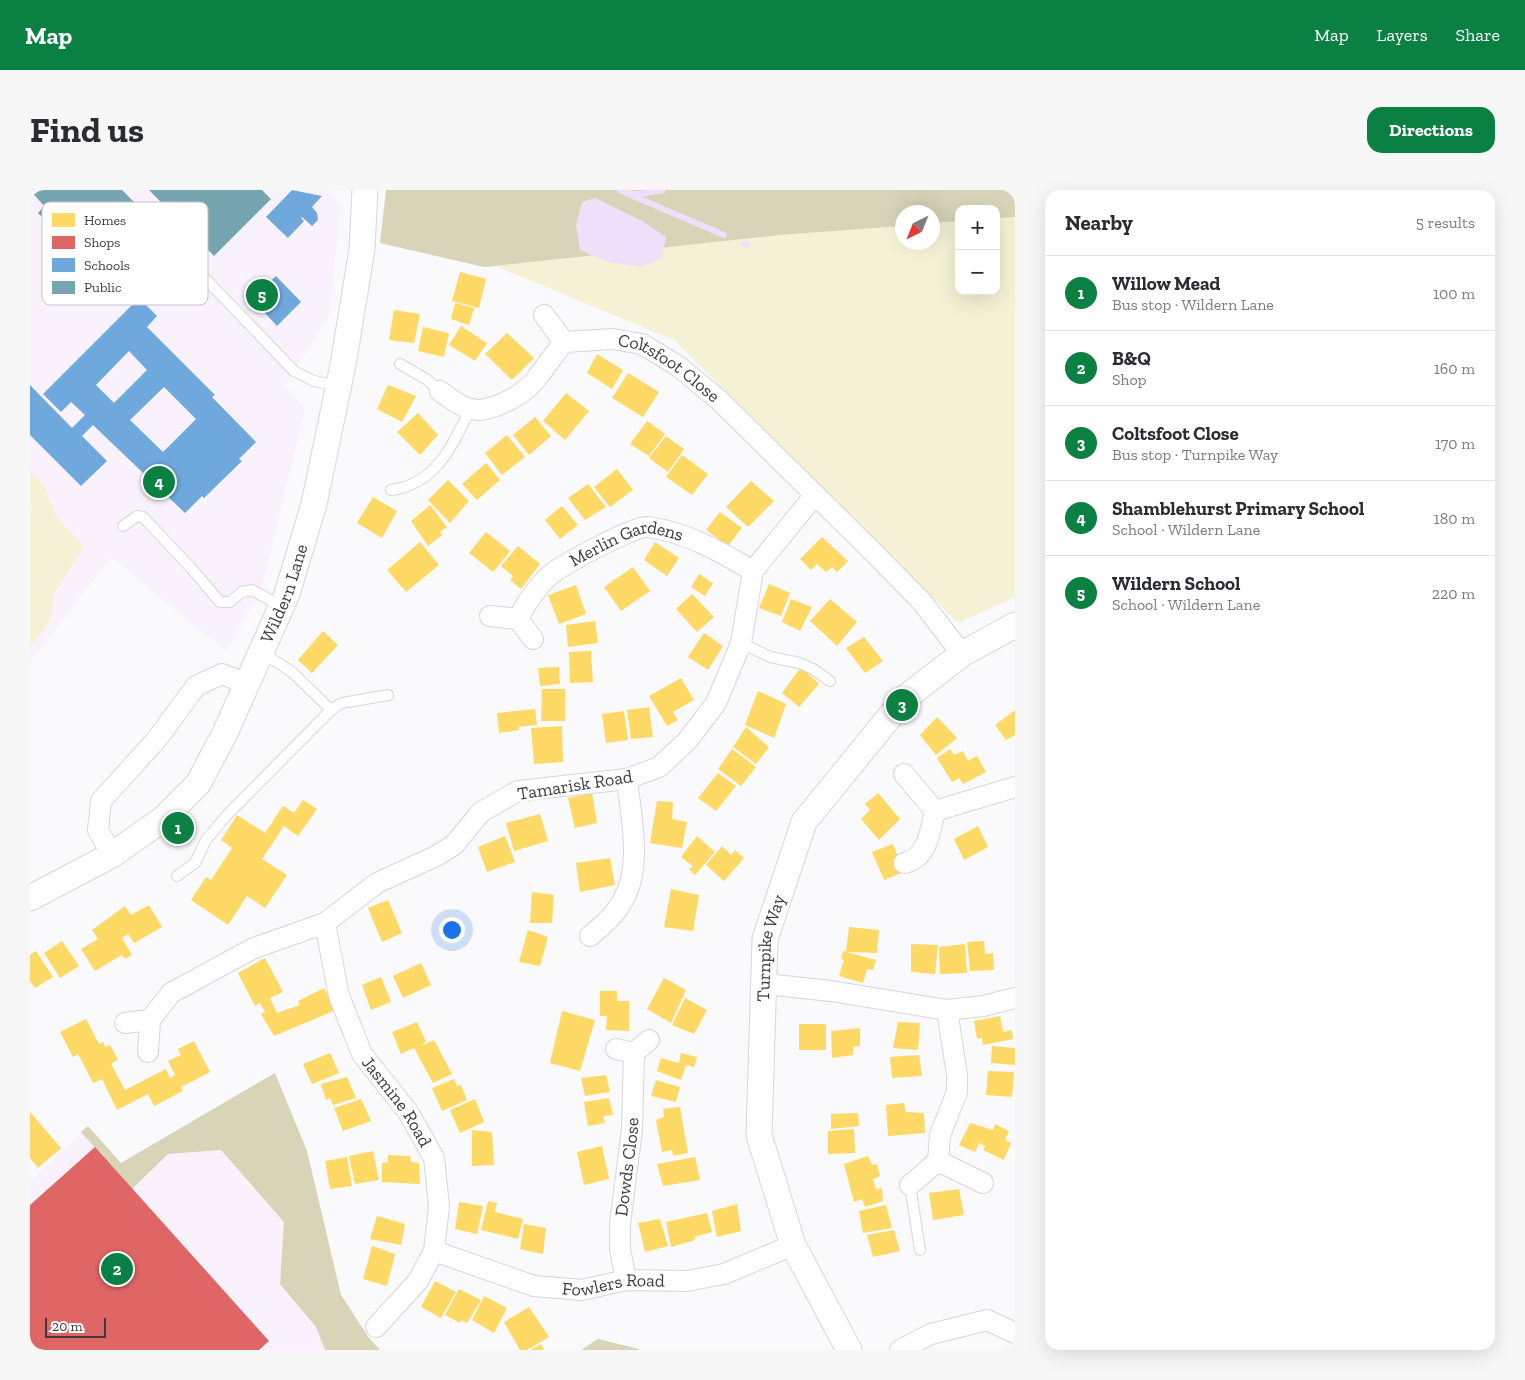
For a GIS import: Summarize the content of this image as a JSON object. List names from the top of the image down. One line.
{"streets":{"street":["Coltsfoot Close","Merlin Gardens","Wildern Lane","Tamarisk Road","Turnpike Way","Jasmine Road","Dowds Close","Fowlers Road"]},"crossings":[["Coltsfoot Close","Tamarisk Road"],["Coltsfoot Close","Turnpike Way"],["Merlin Gardens","Tamarisk Road"],["Tamarisk Road","Jasmine Road"],["Turnpike Way","Fowlers Road"],["Jasmine Road","Fowlers Road"],["Dowds Close","Fowlers Road"]],"legend":["Homes","Shops","Schools","Public"],"scale_bar":"20 m","north":"bottom left","page":{"header":"Map","nav":["Map","Layers","Share"],"buttons":"Directions","title":"Find us","heading":["Nearby","5 results"],"map_buttons":["+","−"],"list":[{"mark":"1","name":"Willow Mead","note":"Bus stop · Wildern Lane","value":"100 m"},{"mark":"2","name":"B&Q","note":"Shop","value":"160 m"},{"mark":"3","name":"Coltsfoot Close","note":"Bus stop · Turnpike Way","value":"170 m"},{"mark":"4","name":"Shamblehurst Primary School","note":"School · Wildern Lane","value":"180 m"},{"mark":"5","name":"Wildern School","note":"School · Wildern Lane","value":"220 m"}],"pins":["5","4","3","1","2"],"scale":"20 m"}}
